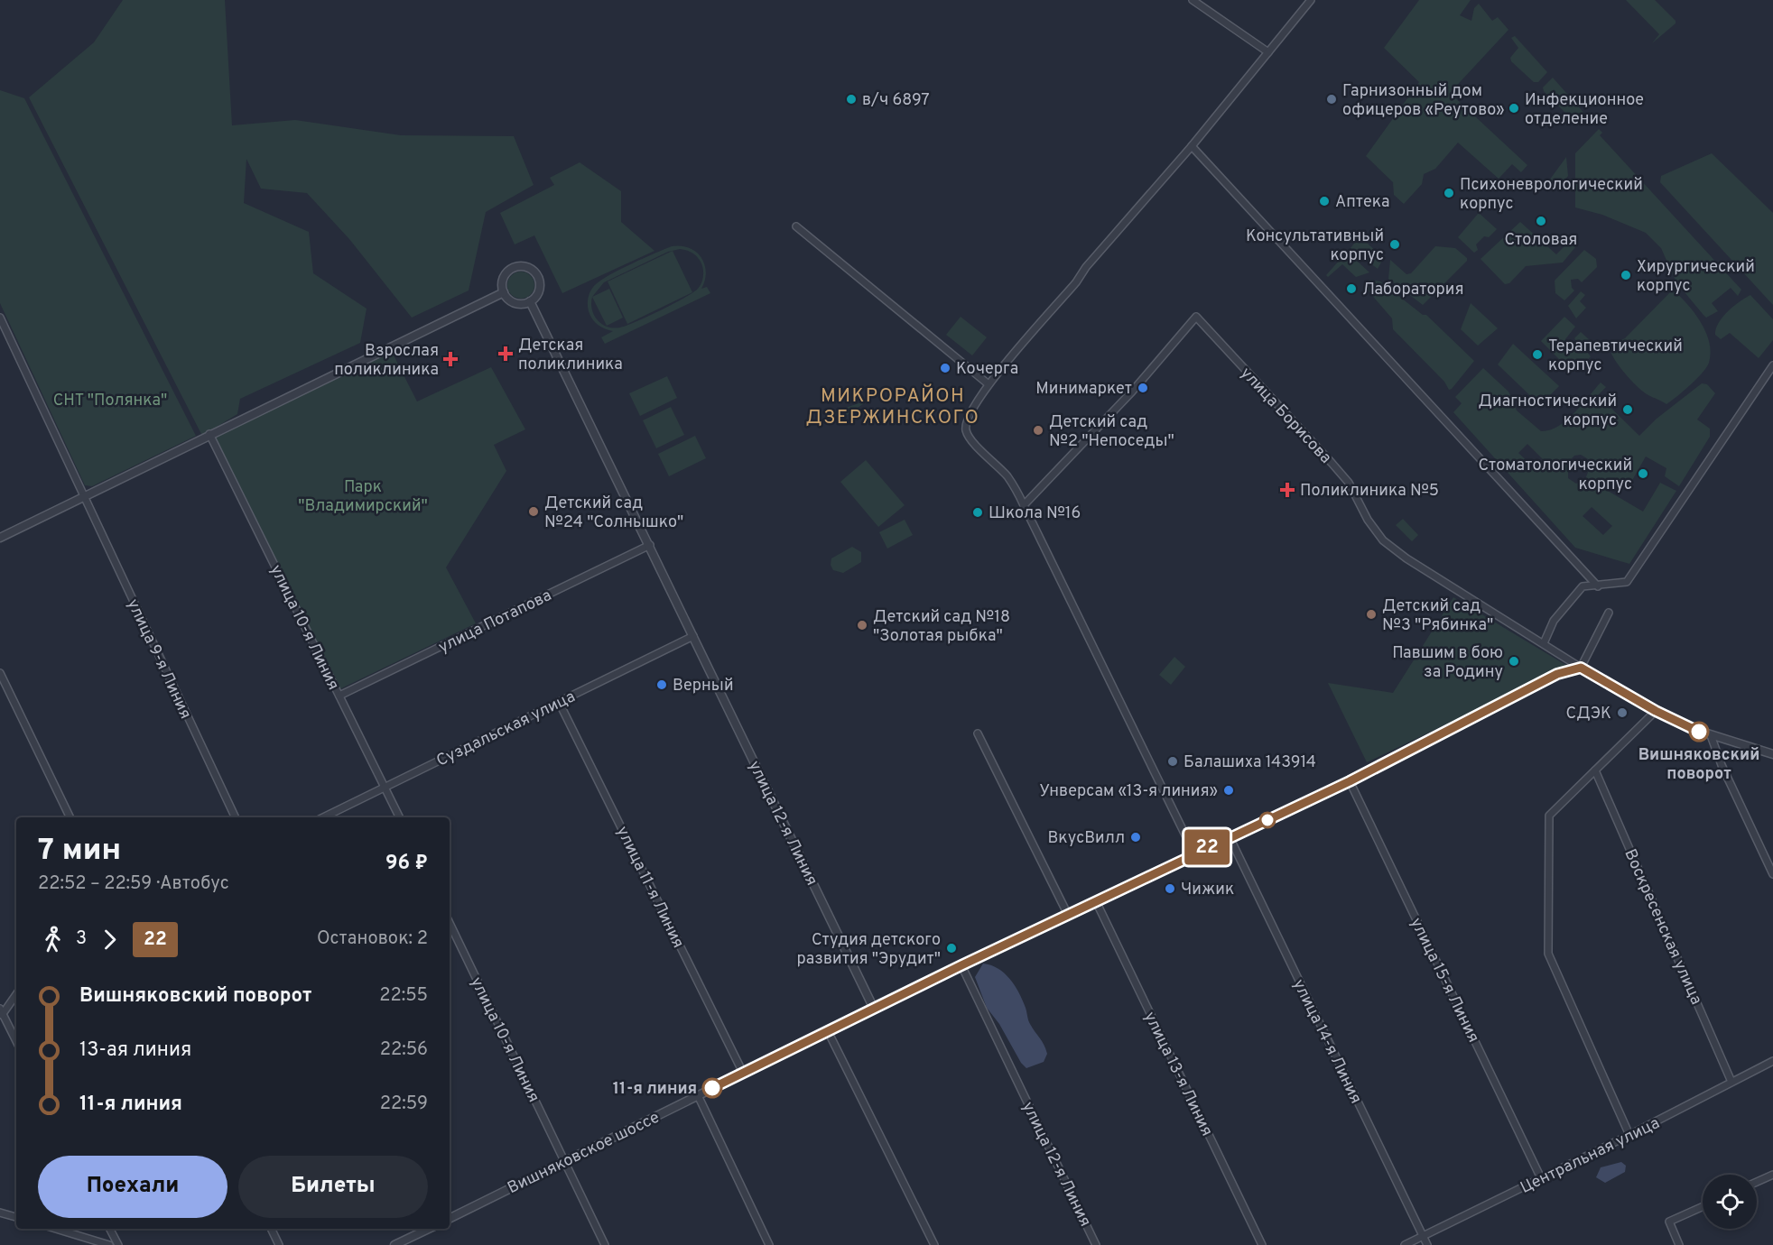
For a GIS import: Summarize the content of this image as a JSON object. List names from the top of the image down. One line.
{"streets":{"street":["улица Борисова","улица Потапова","улица 10-я Линия","улица 9-я Линия","Суздальская улица","улица 12-я Линия","улица 11-я Линия","Воскресенская улица","улица 15-я Линия","улица 14-я Линия","улица 13-я Линия","Вишняковское шоссе","Центральная улица"]},"crossings":[["улица Борисова","Вишняковское шоссе"],["улица Потапова","улица 10-я Линия"],["улица Потапова","улица 12-я Линия"],["улица 10-я Линия","Суздальская улица"],["улица 10-я Линия","Вишняковское шоссе"],["Суздальская улица","улица 12-я Линия"],["Суздальская улица","улица 11-я Линия"],["улица 12-я Линия","Вишняковское шоссе"],["улица 11-я Линия","Вишняковское шоссе"],["Воскресенская улица","Центральная улица"],["улица 15-я Линия","Вишняковское шоссе"],["улица 15-я Линия","Центральная улица"],["улица 14-я Линия","Вишняковское шоссе"],["улица 14-я Линия","Центральная улица"],["улица 13-я Линия","Вишняковское шоссе"]],"districts":["МИКРОРАЙОН ДЗЕРЖИНСКОГО"],"parks":["СНТ \"Полянка\"","Парк \"Владимирский\""],"places":{"other":["в/ч 6897","Гарнизонный дом офицеров «Реутово»","Инфекционное отделение","Психоневрологический корпус","Аптека","Столовая","Консультативный корпус","Хирургический корпус","Лаборатория","Терапевтический корпус","Кочерга","Минимаркет","Диагностический корпус","Детский сад №2 \"Непоседы\"","Стоматологический корпус","Детский сад №24 \"Солнышко\"","Школа №16","Детский сад №3 \"Рябинка\"","Детский сад №18 \"Золотая рыбка\"","Павшим в бою за Родину","Верный","СДЭК","Вишняковский поворот","Балашиха 143914","Унверсам «13-я линия»","ВкусВилл","Чижик","Студия детского развития \"Эрудит\"","11-я линия"],"health":["Детская поликлиника","Взрослая поликлиника","Поликлиника №5"]},"lines":["bus line 22"],"page":{"on_map":"22","heading":["7 мин","22:52 – 22:59 · Автобус","96 ₽"],"legs":["3","22","Остановок: 2"],"list":[{"name":"Вишняковский поворот","value":"22:55"},{"name":"13-ая линия","value":"22:56"},{"name":"11-я линия","value":"22:59"}],"buttons":["Поехали","Билеты"]}}
